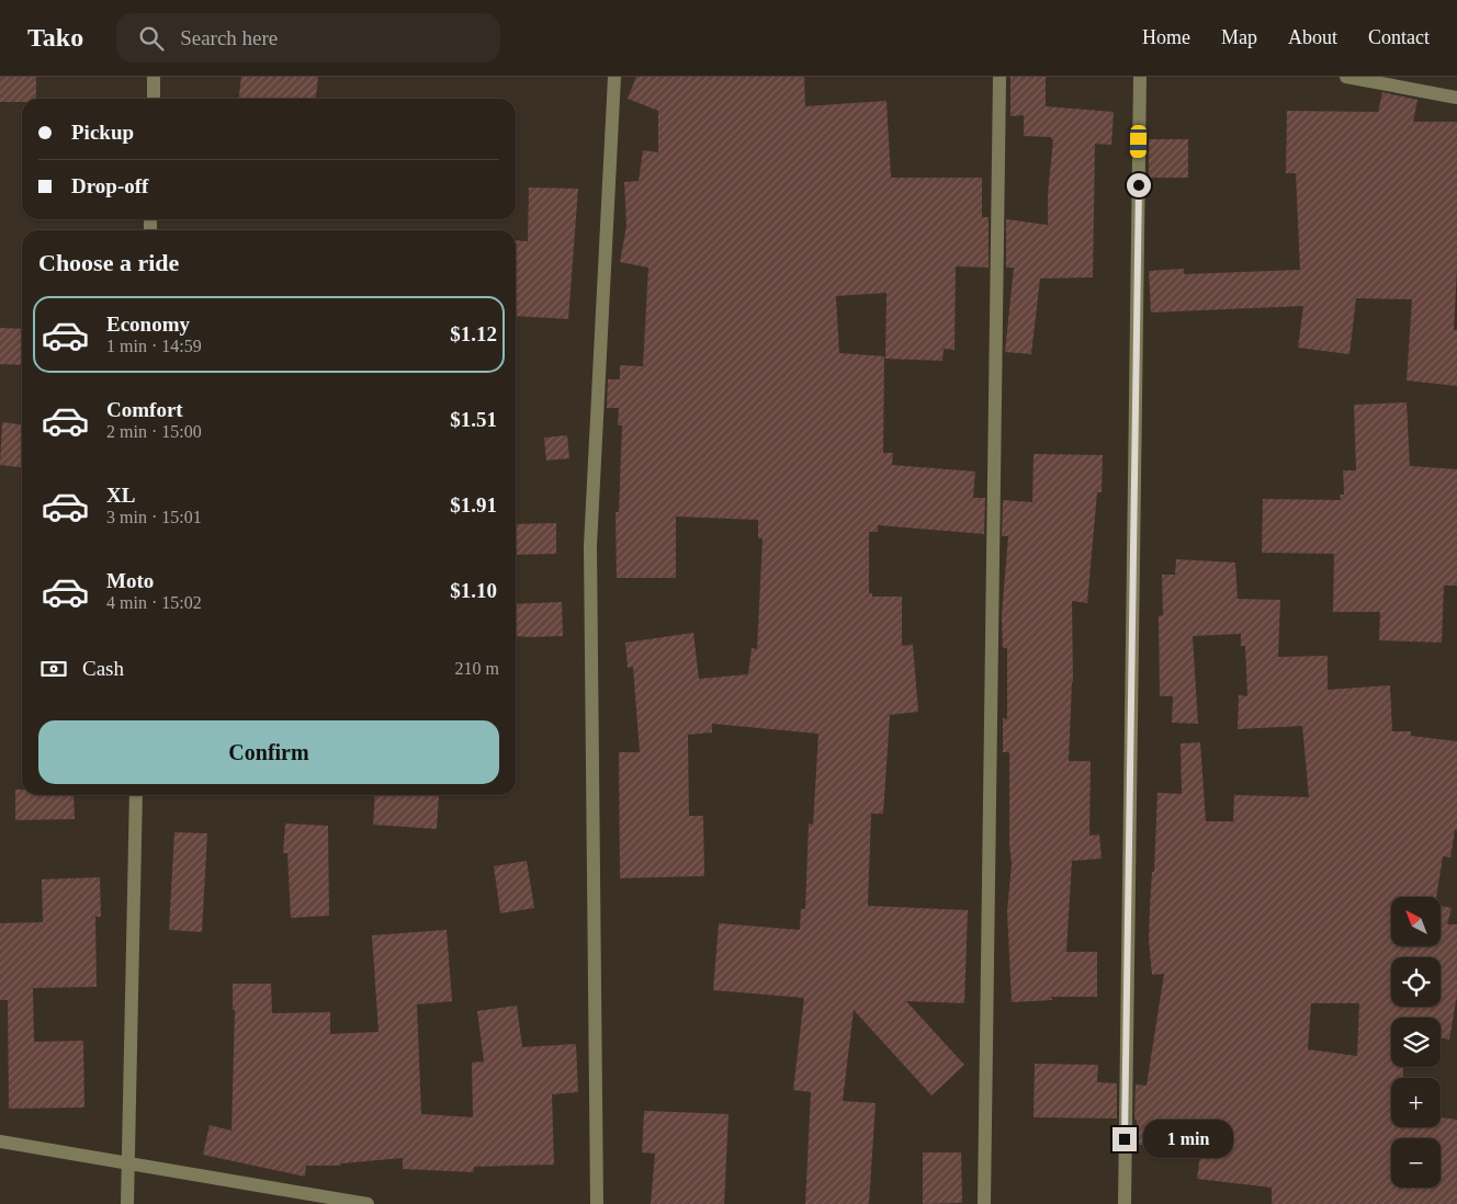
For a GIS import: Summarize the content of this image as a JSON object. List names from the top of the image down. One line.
{"north":"top left","page":{"header":"Tako","search":"Search here","nav":["Home","Map","About","Contact"],"banner":["Pickup","Drop-off"],"heading":"Choose a ride","list":[{"name":"Economy","note":"1 min · 14:59","value":"$1.12"},{"name":"Comfort","note":"2 min · 15:00","value":"$1.51"},{"name":"XL","note":"3 min · 15:01","value":"$1.91"},{"name":"Moto","note":"4 min · 15:02","value":"$1.10"}],"pay":["Cash","210 m"],"buttons":"Confirm","map_buttons":["+","−"],"bubble":"1 min"}}
